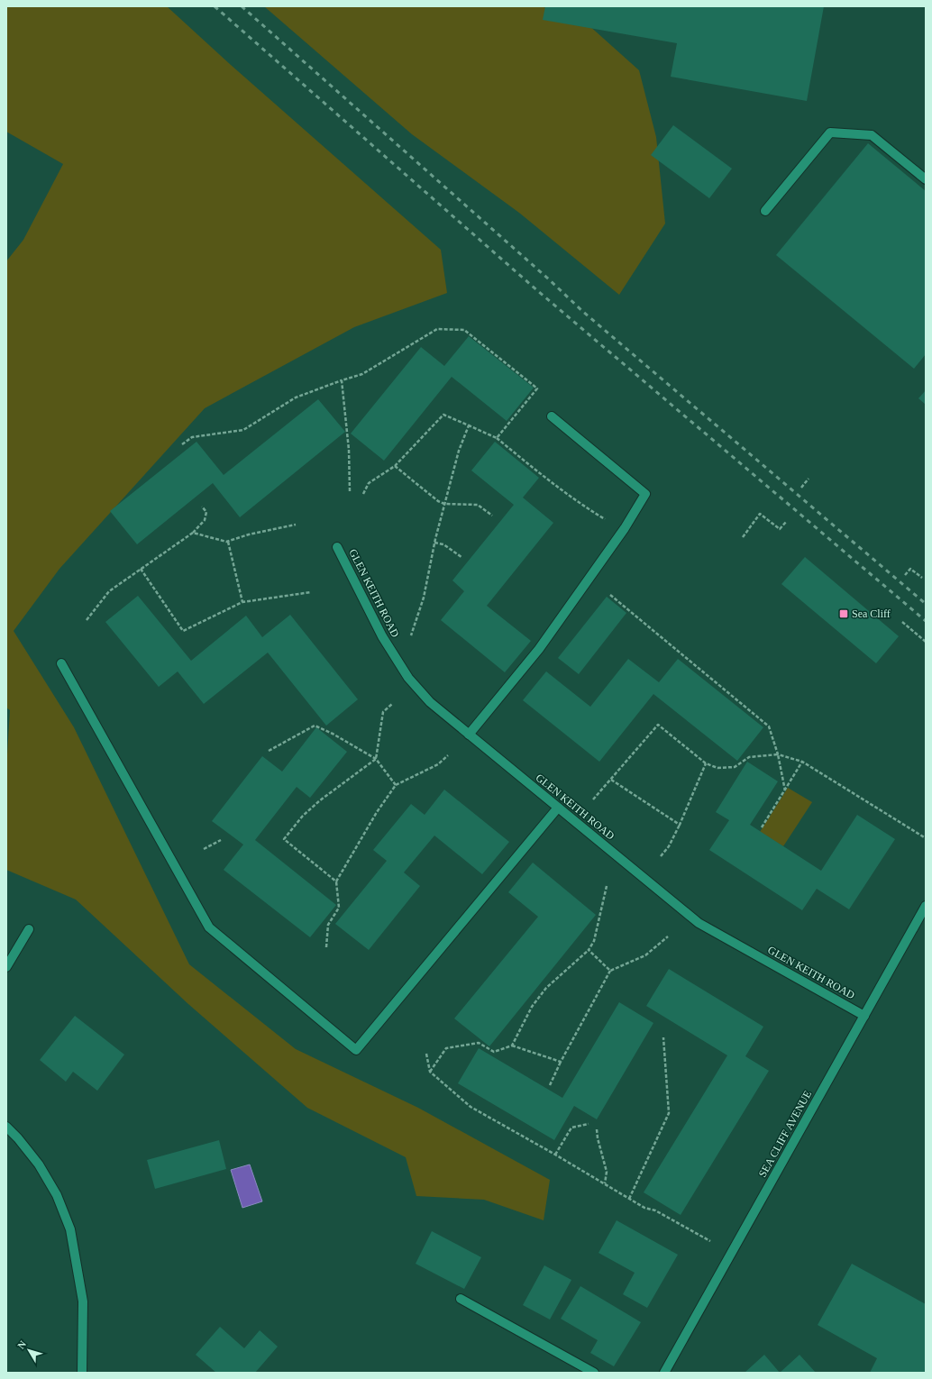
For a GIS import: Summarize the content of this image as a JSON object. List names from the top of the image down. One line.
{"streets":{"street":["GLEN KEITH ROAD","SEA CLIFF AVENUE"]},"crossings":[["GLEN KEITH ROAD","SEA CLIFF AVENUE"]],"places":{"transit":["Sea Cliff"]},"north":"top left"}
